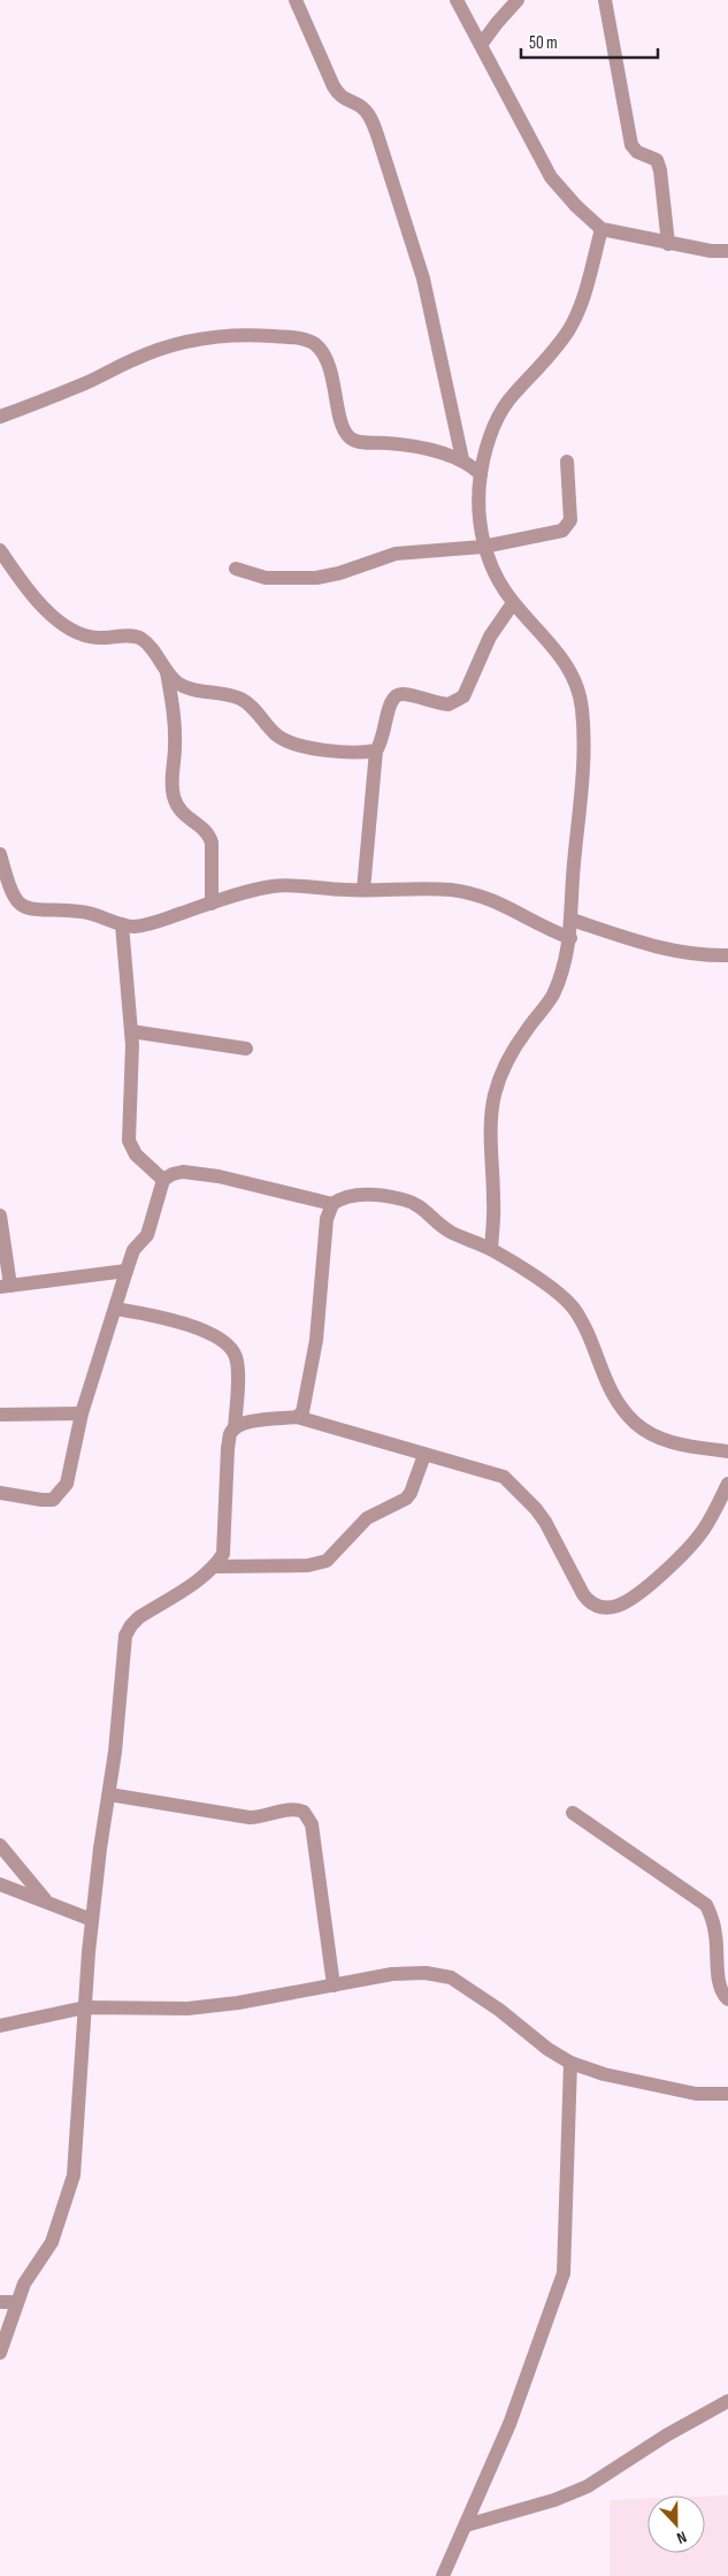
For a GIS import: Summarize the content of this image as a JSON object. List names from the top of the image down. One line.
{"scale_bar":"50 m","north":"bottom"}
